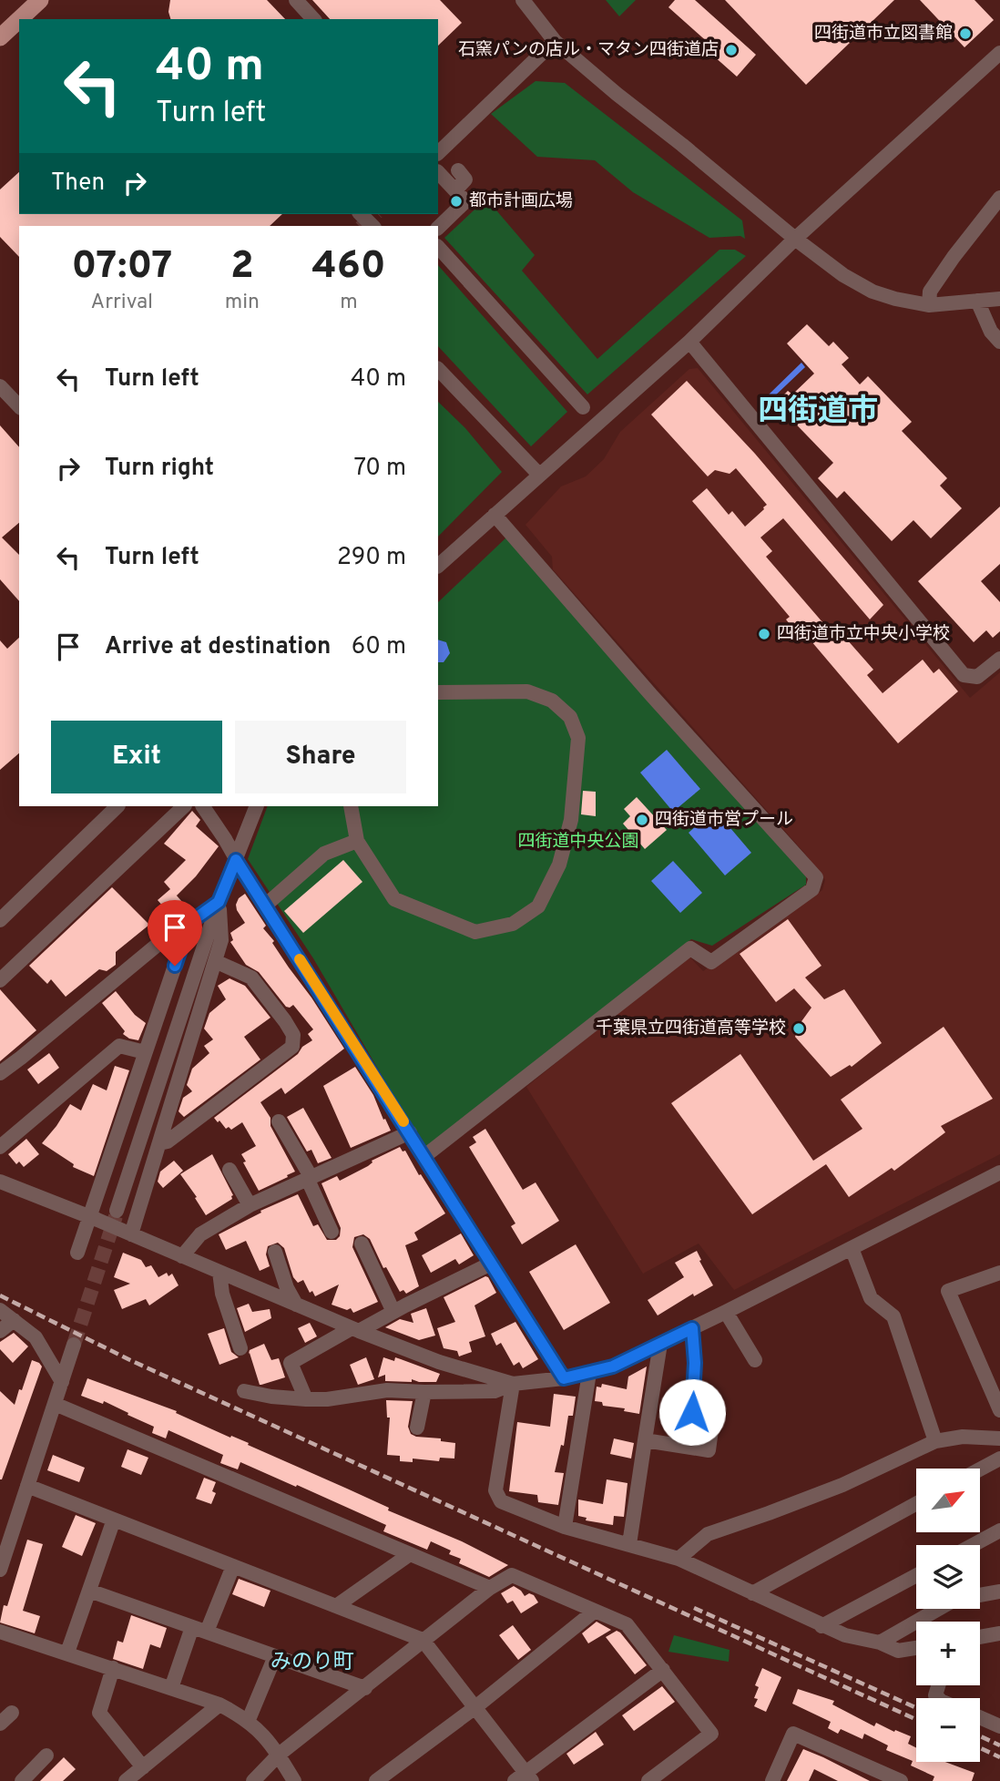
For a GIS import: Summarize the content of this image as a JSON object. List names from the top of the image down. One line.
{"districts":["四街道市","みのり町"],"parks":["四街道中央公園"],"places":["四街道市立図書館","石窯パンの店ル・マタン四街道店","都市計画広場","四街道市立中央小学校","四街道市営プール","千葉県立四街道高等学校"],"north":"top right","page":{"turn":["40 m","Turn left"],"then":"Then","eta":["07:07","Arrival","2","min","460","m"],"list":[{"name":"Turn left","value":"40 m"},{"name":"Turn right","value":"70 m"},{"name":"Turn left","value":"290 m"},{"name":"Arrive at destination","value":"60 m"}],"buttons":["Exit","Share"],"map_buttons":["+","−"]}}
